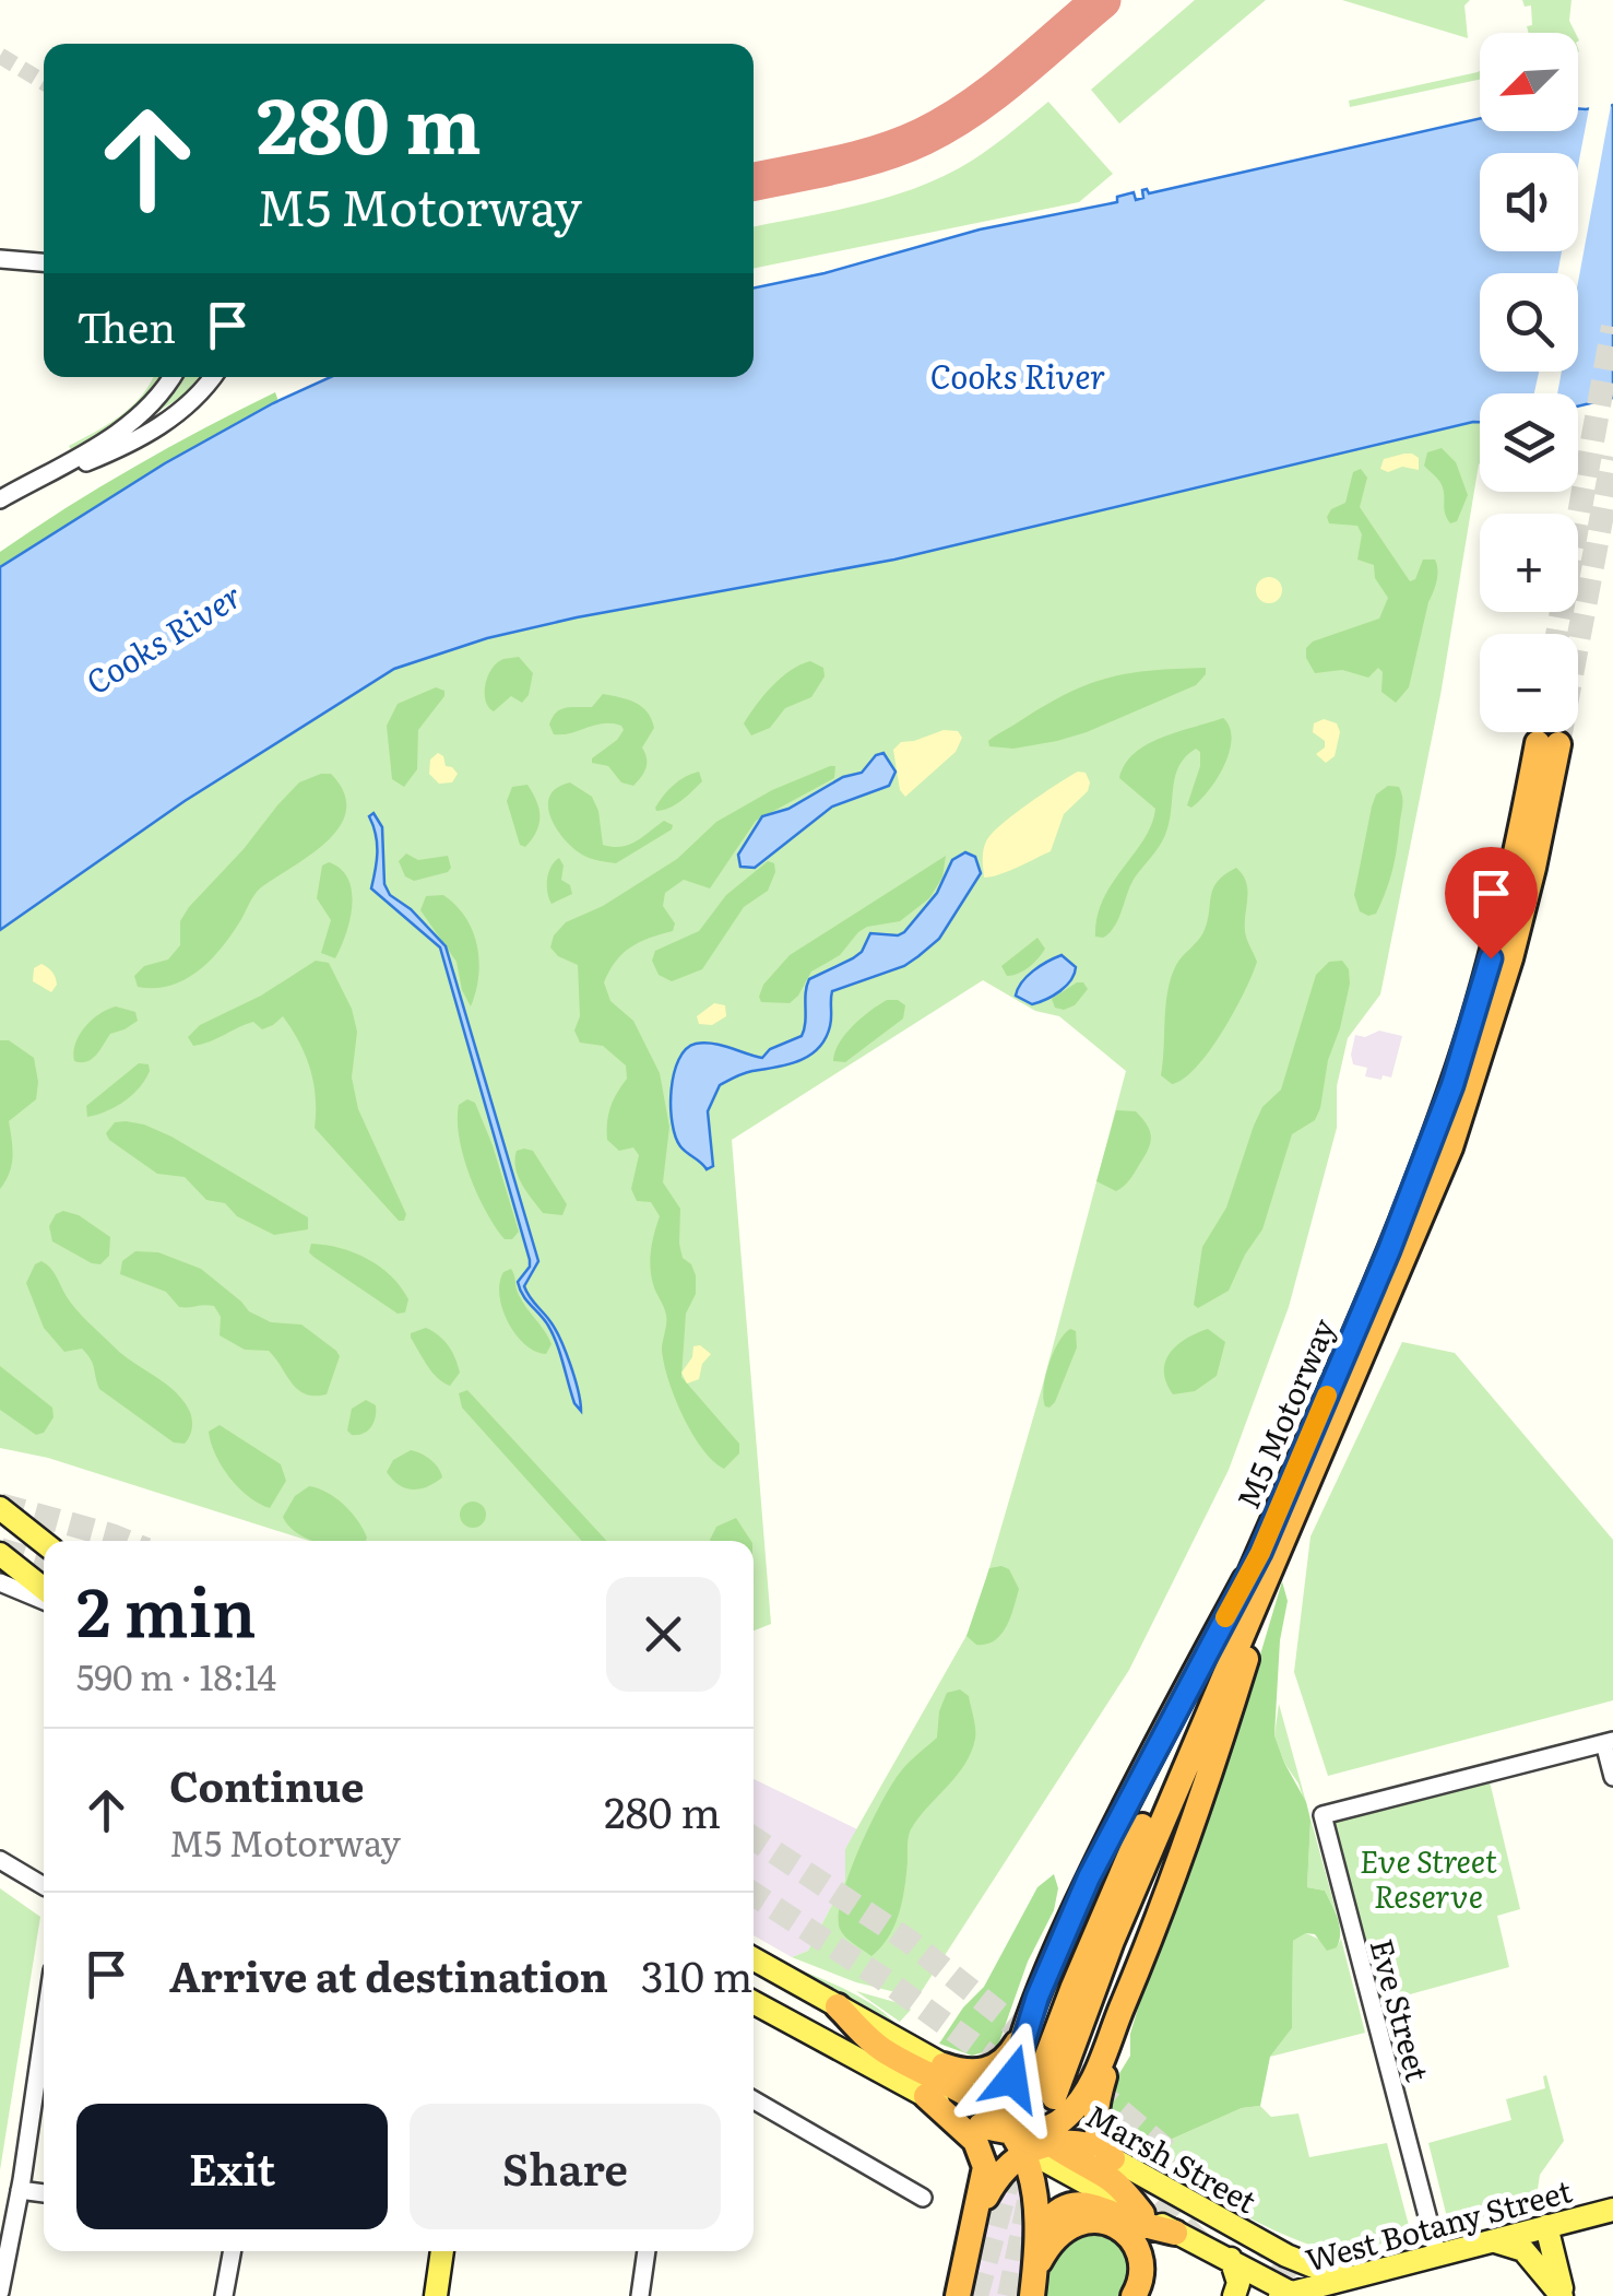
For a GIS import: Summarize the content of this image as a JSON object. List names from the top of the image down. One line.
{"streets":{"highway":["M5 Motorway"],"main road":["Marsh Street","West Botany Street"],"street":["Eve Street"]},"crossings":[["Eve Street","West Botany Street"],["Marsh Street","West Botany Street"]],"water":["Cooks River"],"parks":["Eve Street Reserve"],"north":"bottom left","page":{"map_buttons":["+","−"],"turn":["280 m","M5 Motorway"],"then":"Then","heading":["2 min","590 m · 18:14"],"list":[{"name":"Continue","note":"M5 Motorway","value":"280 m"},{"name":"Arrive at destination","value":"310 m"}],"buttons":["Exit","Share"]}}
